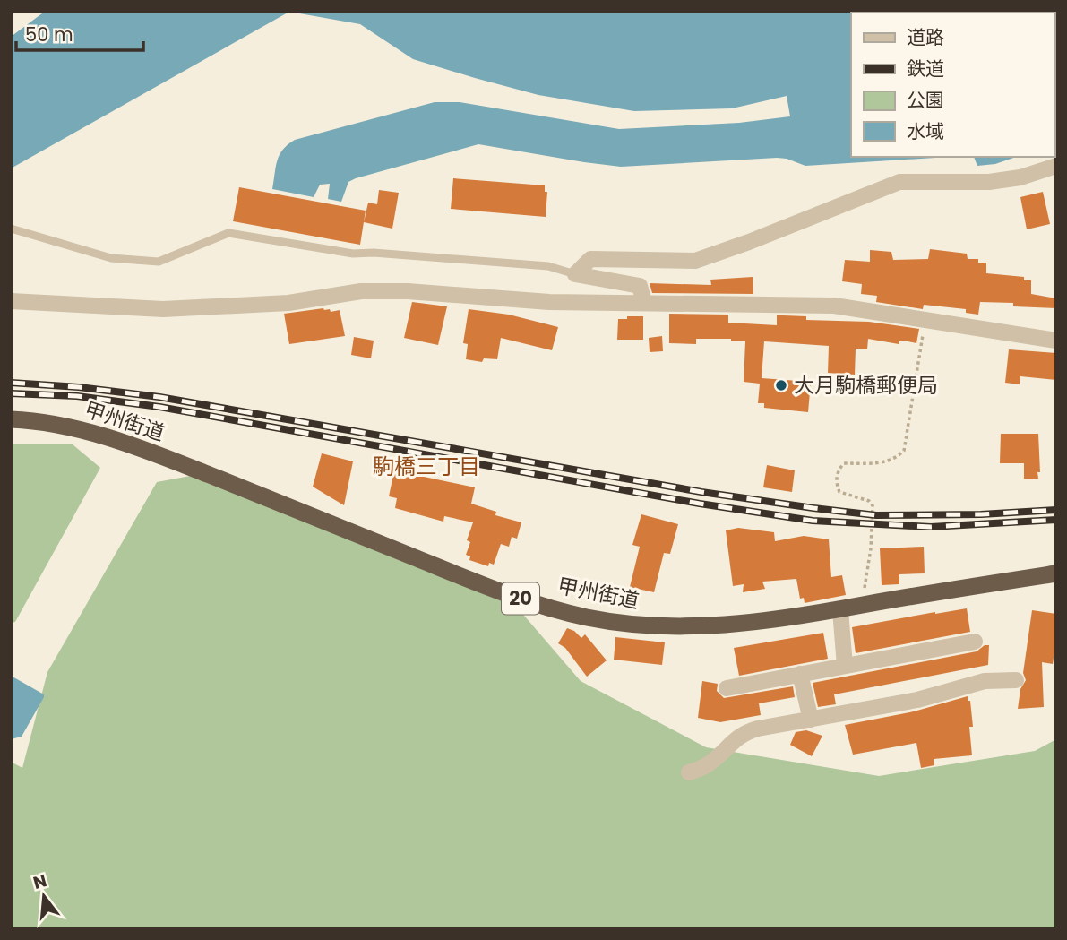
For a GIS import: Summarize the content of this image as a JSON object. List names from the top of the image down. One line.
{"streets":{"highway":["甲州街道","20"]},"districts":["駒橋三丁目"],"places":["大月駒橋郵便局"],"legend":["道路","鉄道","公園","水域"],"scale_bar":"50 m","north":"top"}
